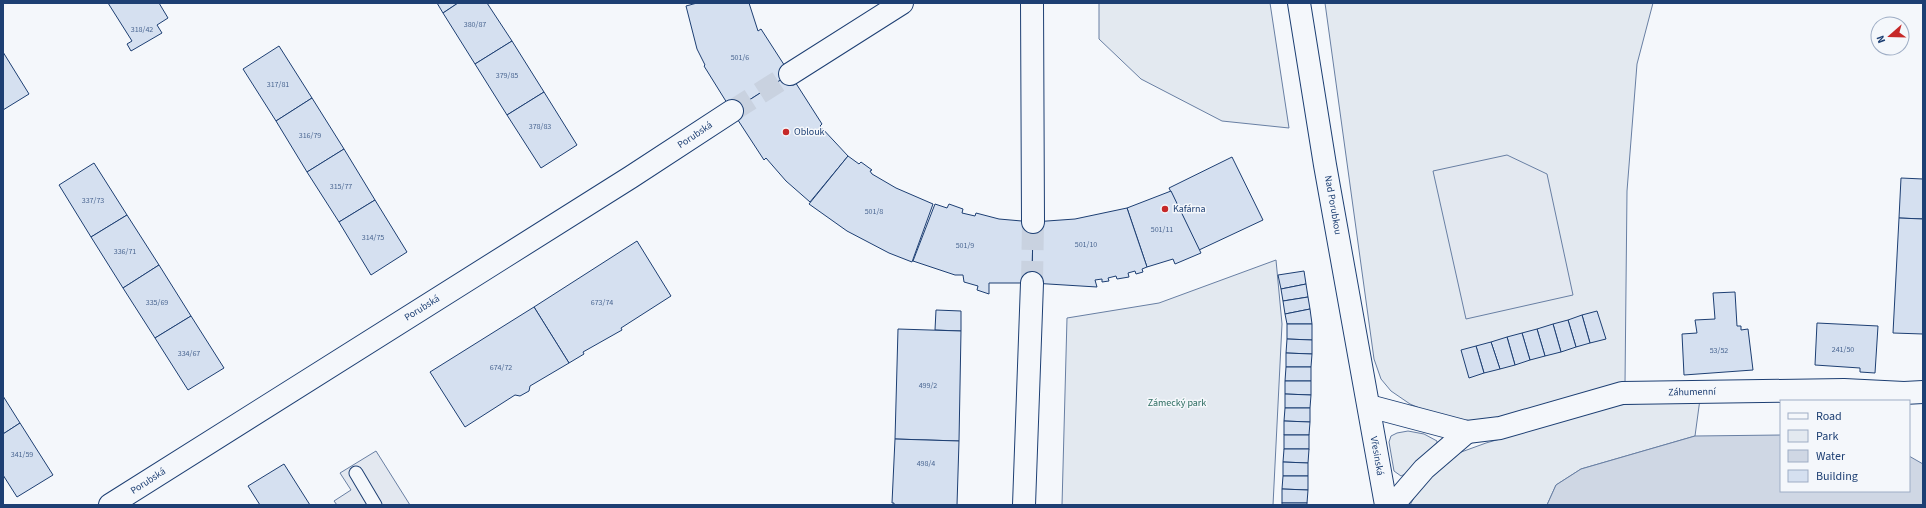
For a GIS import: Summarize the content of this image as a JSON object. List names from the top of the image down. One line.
{"streets":{"street":["Porubská","Nad Porubkou","Záhumenní","Vřesinská"]},"crossings":[["Nad Porubkou","Záhumenní"],["Nad Porubkou","Vřesinská"],["Záhumenní","Vřesinská"]],"parks":["Zámecký park"],"places":["Oblouk","Kafárna"],"house_numbers":["380/87","318/42","501/6","379/85","317/81","378/83","316/79","315/77","337/73","501/8","501/11","314/75","501/10","501/9","336/71","335/69","673/74","241/50","53/52","334/67","674/72","499/2","341/59","498/4"],"legend":["Road","Park","Water","Building"],"north":"left"}
